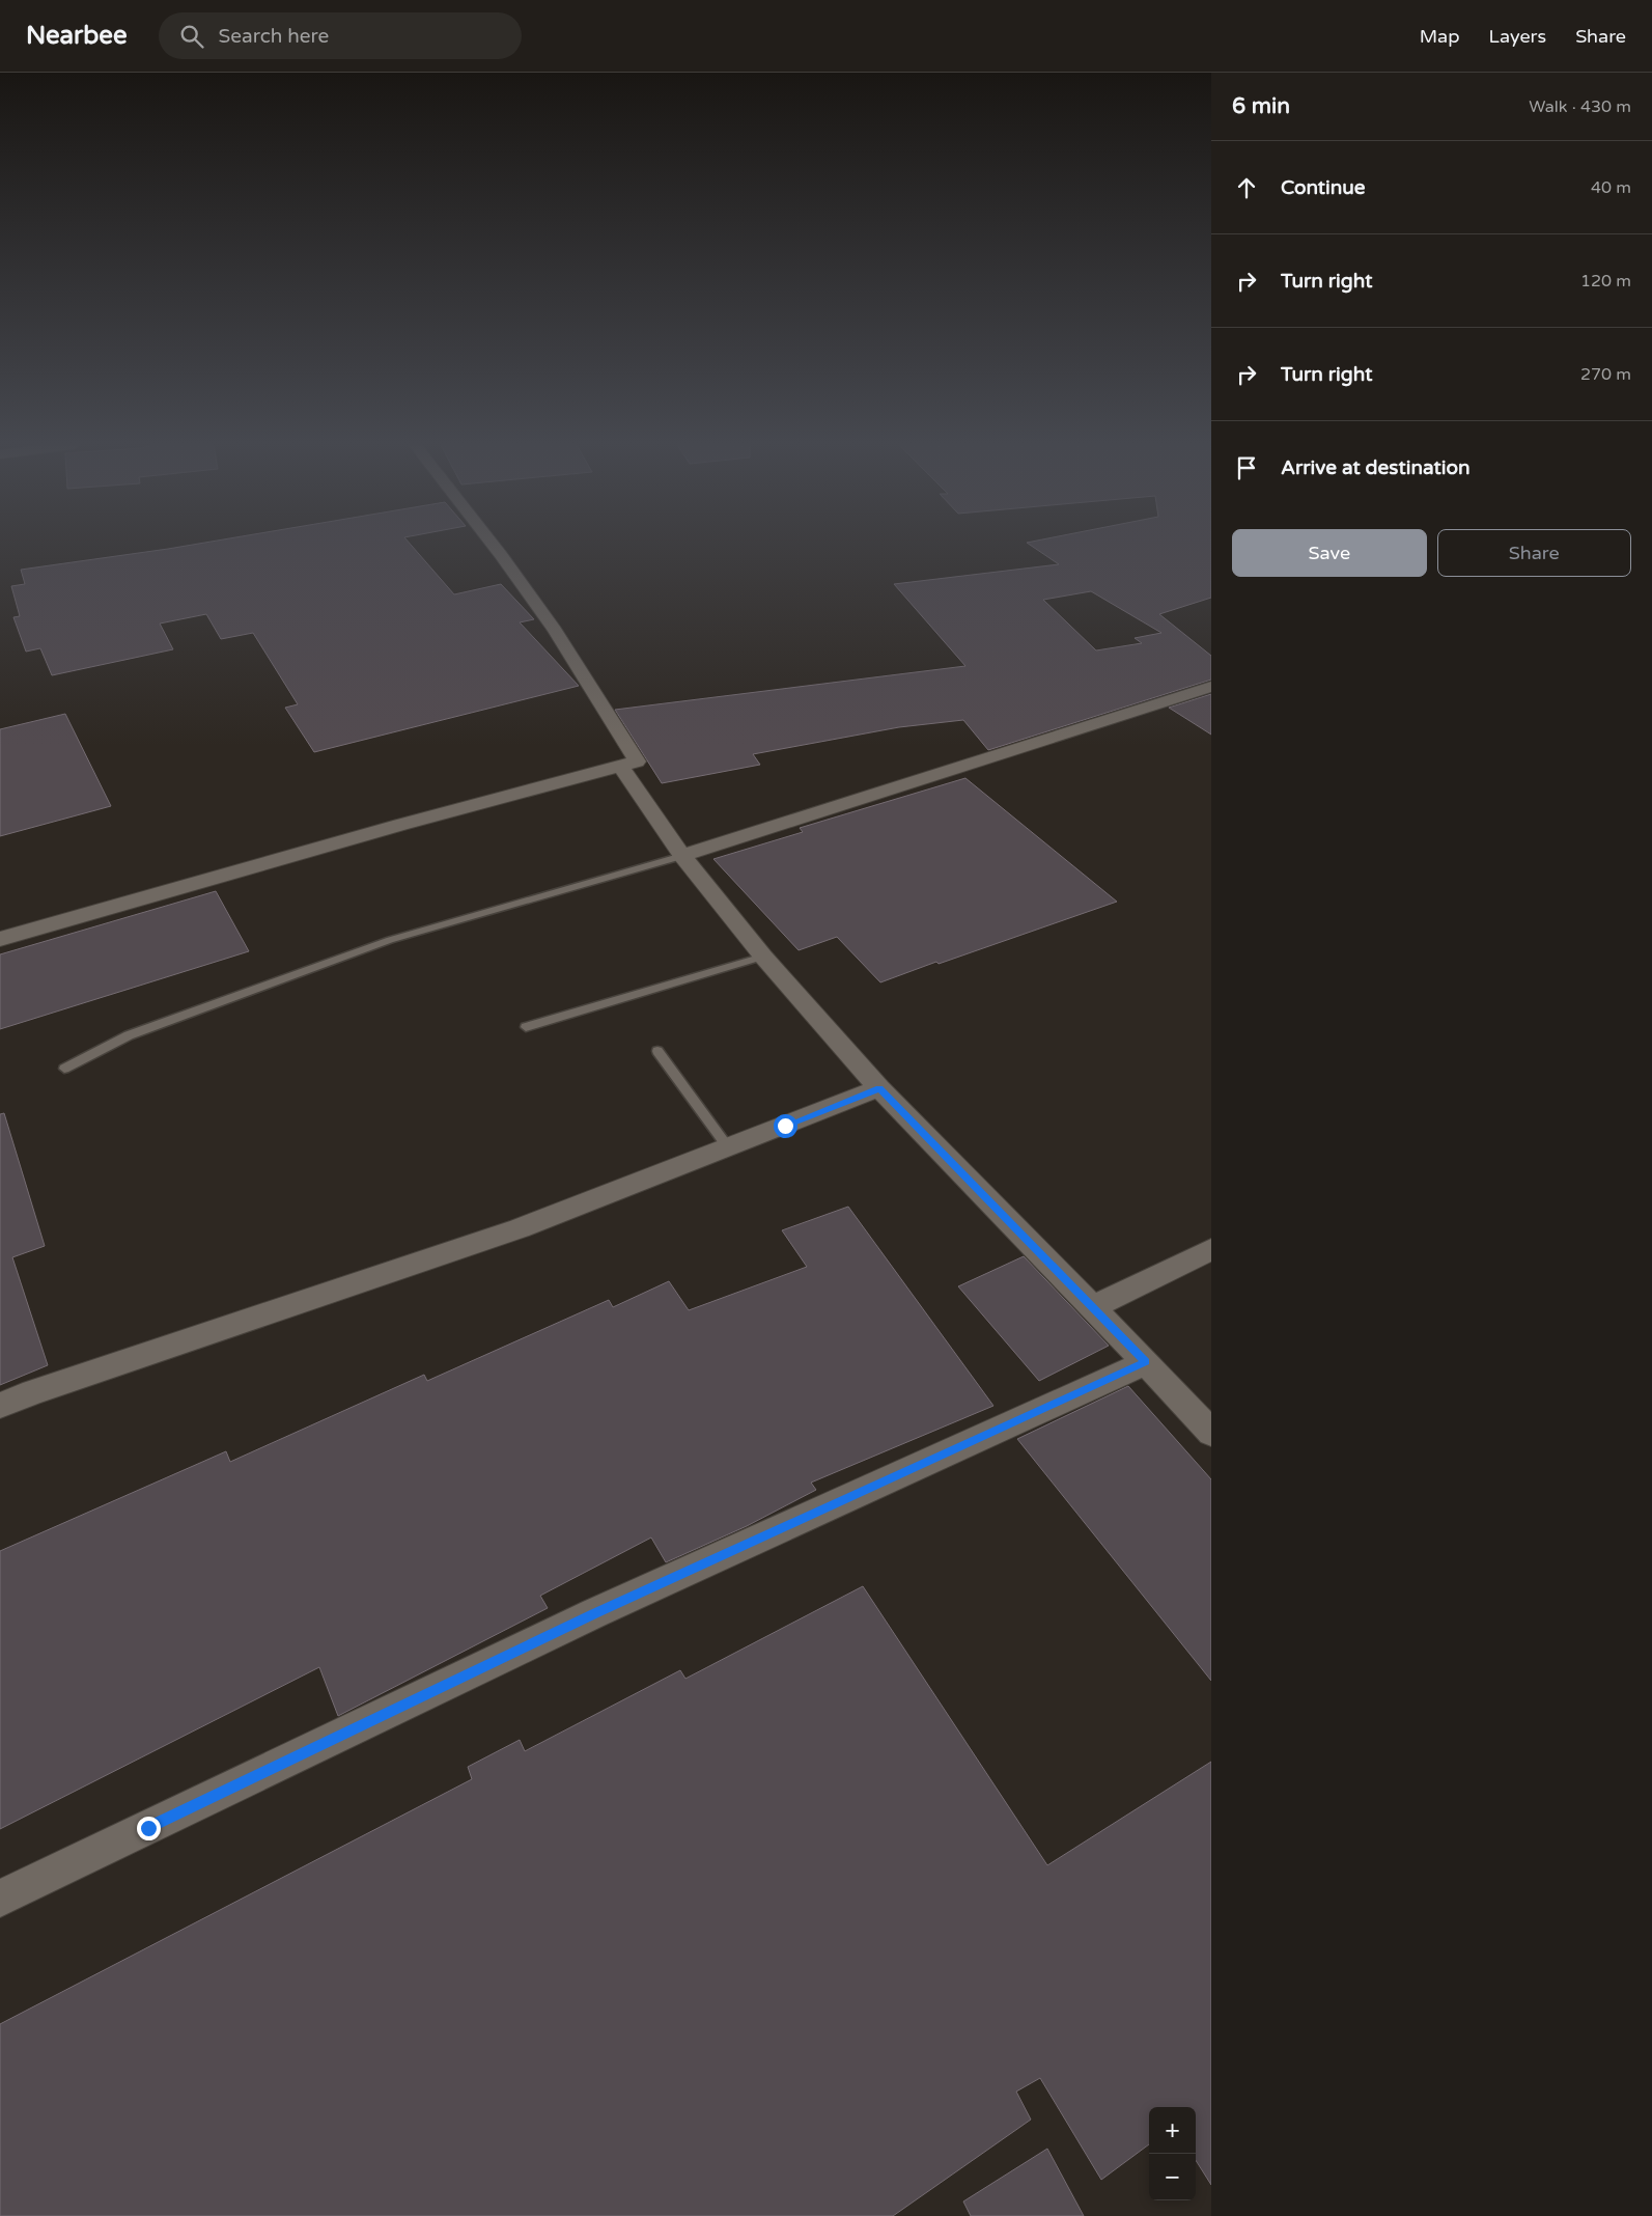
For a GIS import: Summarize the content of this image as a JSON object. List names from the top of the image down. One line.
{"page":{"header":"Nearbee","search":"Search here","nav":["Map","Layers","Share"],"heading":["6 min","Walk · 430 m"],"list":[["Continue","40 m"],["Turn right","120 m"],["Turn right","270 m"],"Arrive at destination"],"buttons":["Save","Share"],"map_buttons":["+","−"]}}
